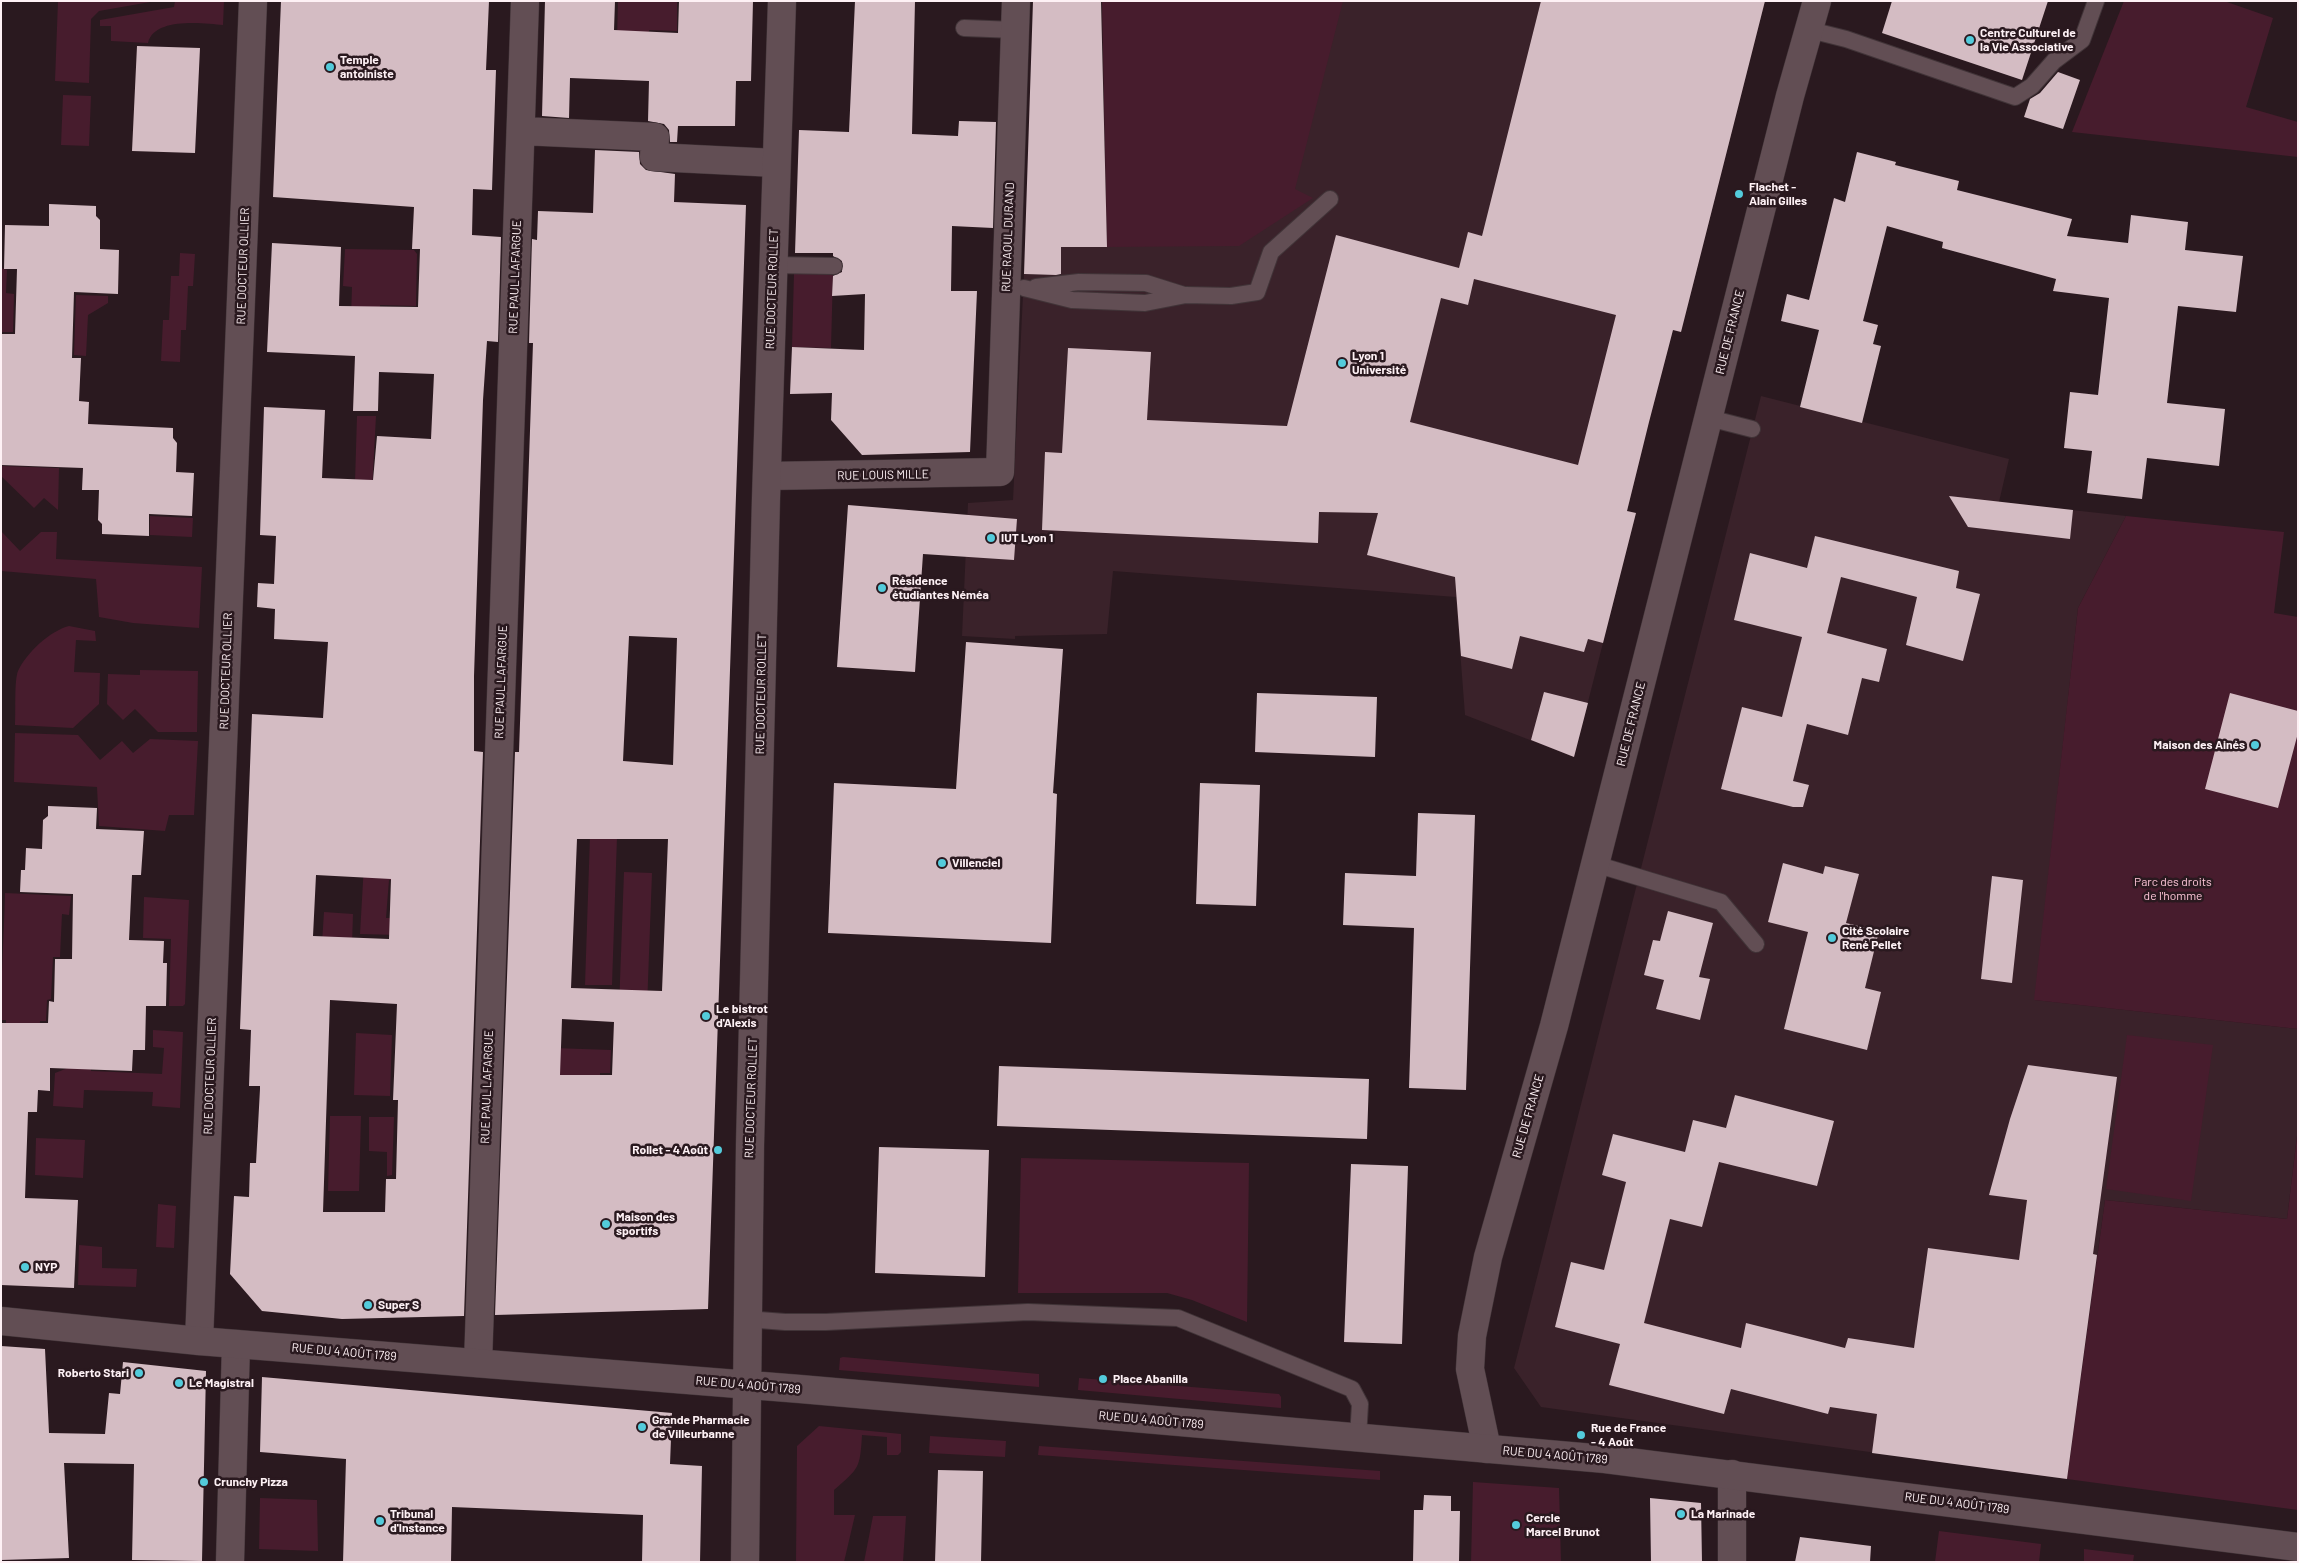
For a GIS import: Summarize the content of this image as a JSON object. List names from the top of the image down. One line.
{"streets":{"street":["RUE RAOUL DURAND","RUE DOCTEUR OLLIER","RUE PAUL LAFARGUE","RUE DOCTEUR ROLLET","RUE DE FRANCE","RUE LOUIS MILLE","RUE DU 4 AOÛT 1789"]},"crossings":[["RUE RAOUL DURAND","RUE LOUIS MILLE"],["RUE DOCTEUR OLLIER","RUE DU 4 AOÛT 1789"],["RUE PAUL LAFARGUE","RUE DU 4 AOÛT 1789"],["RUE DOCTEUR ROLLET","RUE LOUIS MILLE"],["RUE DOCTEUR ROLLET","RUE DU 4 AOÛT 1789"],["RUE DE FRANCE","RUE DU 4 AOÛT 1789"]],"parks":["Parc des droits de l'homme"],"places":["Centre Culturel de la Vie Associative","Temple antoiniste","Flachet - Alain Gilles","Lyon 1 Université","IUT Lyon 1","Résidence étudiantes Néméa","Maison des Ainés","Villenciel","Cité Scolaire René Pellet","Le bistrot d'Alexis","Rollet - 4 Août","Maison des sportifs","NYP","Super S","Roberto Stari","Place Abanilla","Le Magistral","Grande Pharmacie de Villeurbanne","Rue de France - 4 Août","Crunchy Pizza","La Marinade","Tribunal d'Instance","Cercle Marcel Brunot"]}
